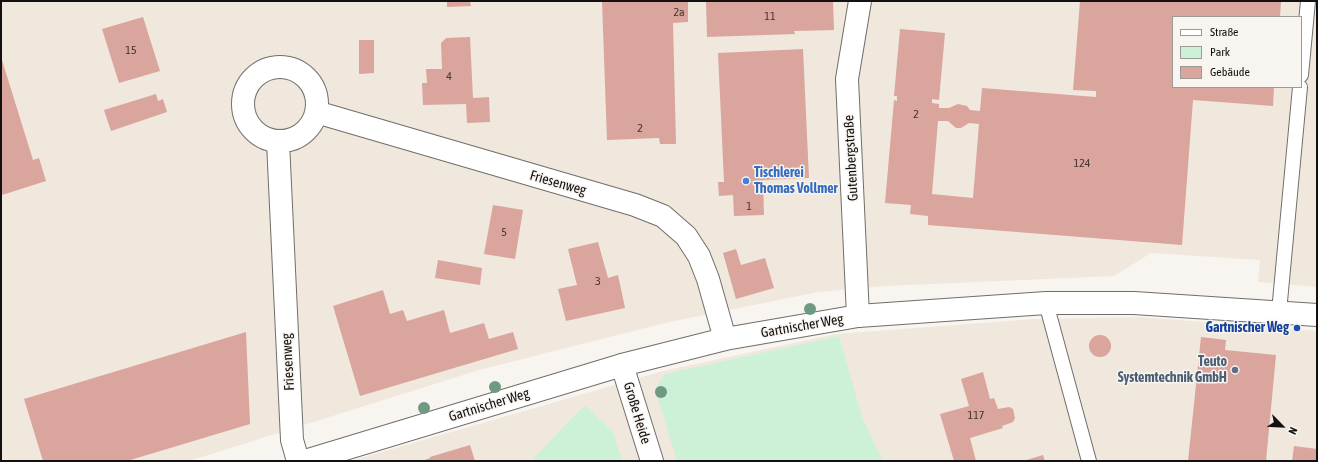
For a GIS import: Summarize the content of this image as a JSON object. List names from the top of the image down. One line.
{"streets":{"street":["Gutenbergstraße","Friesenweg","Gartnischer Weg","Große Heide"]},"crossings":[["Gutenbergstraße","Gartnischer Weg"],["Friesenweg","Gartnischer Weg"],["Gartnischer Weg","Große Heide"]],"places":["Tischlerei Thomas Vollmer","Gartnischer Weg","Teuto Systemtechnik GmbH"],"house_numbers":["2a","11","15","4","2","2","124","1","5","3","117"],"legend":["Straße","Park","Gebäude"],"north":"bottom right"}
